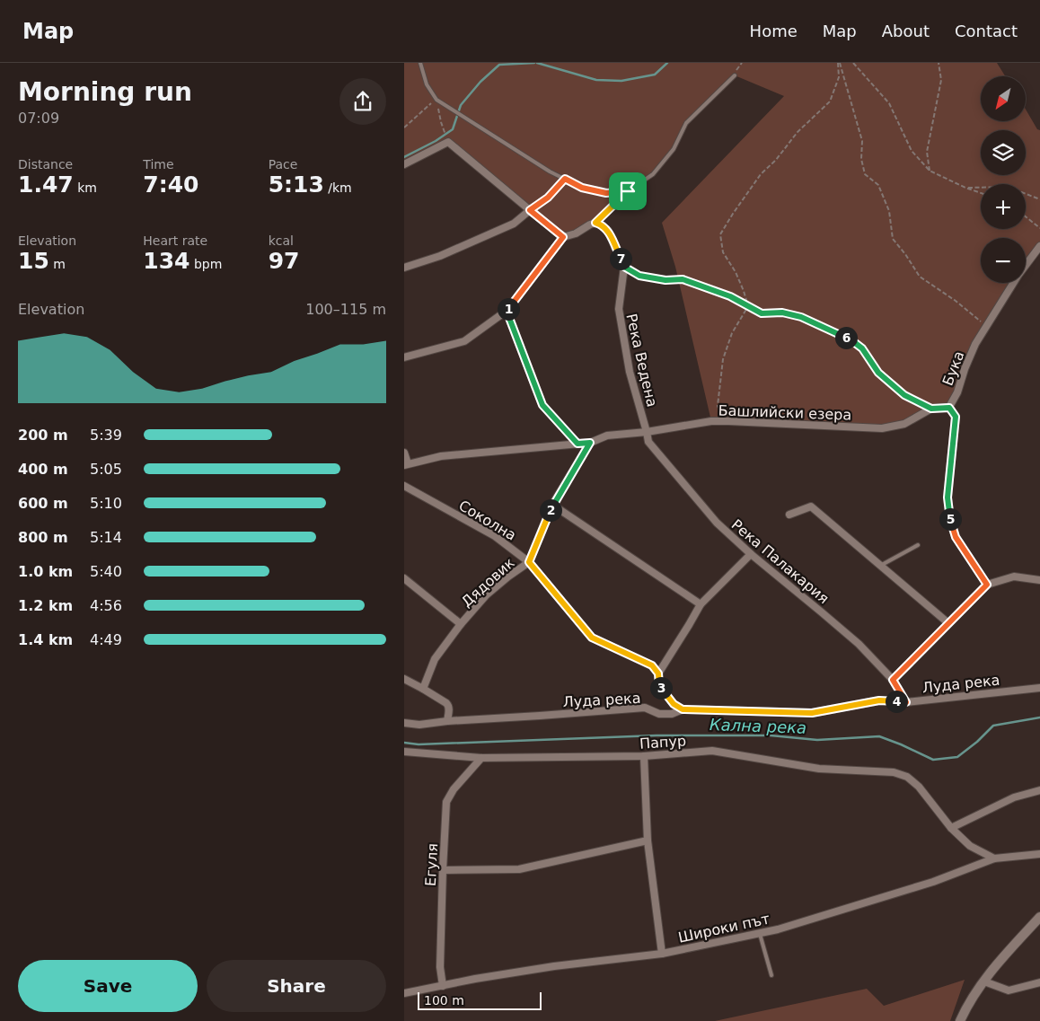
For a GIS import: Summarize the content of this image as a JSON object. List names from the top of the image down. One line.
{"streets":{"street":["Река Ведена","Бука","Башлийски езера","Соколна","Река Палакария","Дядовик","Луда река","Папур","Егуля","Широки път"]},"crossings":[["Река Ведена","Башлийски езера"],["Река Ведена","Река Палакария"],["Бука","Башлийски езера"],["Башлийски езера","Река Палакария"],["Башлийски езера","Дядовик"],["Соколна","Дядовик"],["Река Палакария","Луда река"],["Папур","Егуля"],["Папур","Широки път"],["Егуля","Широки път"]],"water":["Кална река"],"scale_bar":"100 m","north":"bottom left","page":{"header":"Map","nav":["Home","Map","About","Contact"],"heading":["Morning run","07:09"],"map_buttons":["+","−"],"stats":[["Distance","1.47 km"],["Time","7:40"],["Pace","5:13 /km"],["Elevation","15 m"],["Heart rate","134 bpm"],["kcal","97"]],"pins":["7","1","6","2","5","3","4"],"chart":["Elevation","100–115 m"],"list":[{"name":"200 m","note":"5:39"},{"name":"400 m","note":"5:05"},{"name":"600 m","note":"5:10"},{"name":"800 m","note":"5:14"},{"name":"1.0 km","note":"5:40"},{"name":"1.2 km","note":"4:56"},{"name":"1.4 km","note":"4:49"}],"buttons":["Save","Share"],"scale":"100 m"}}
